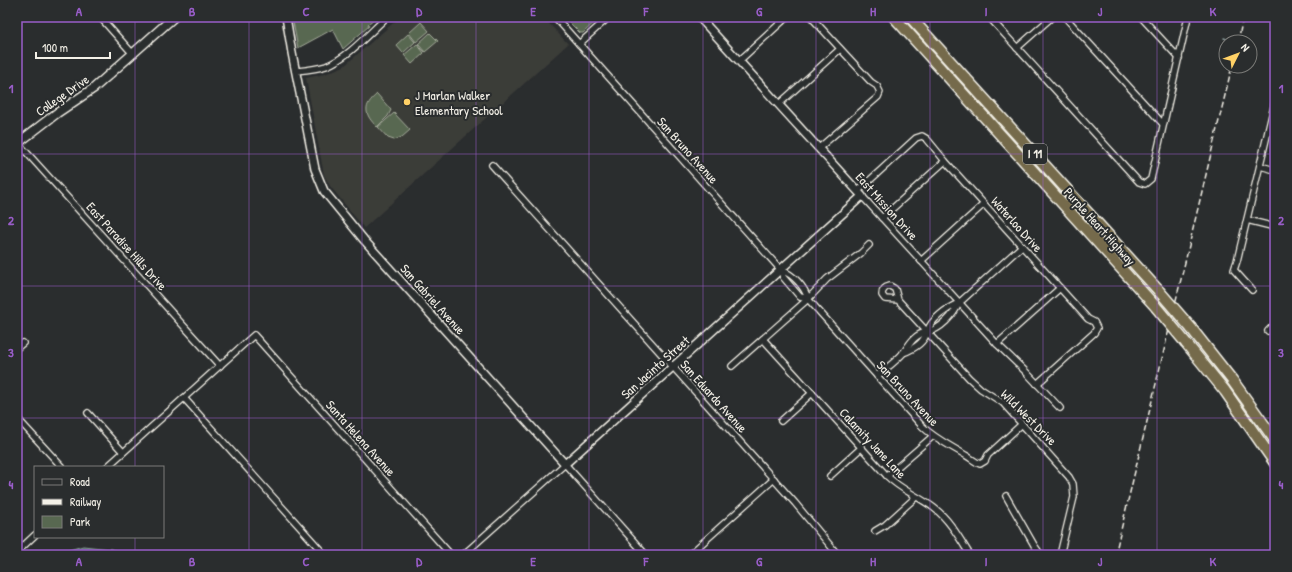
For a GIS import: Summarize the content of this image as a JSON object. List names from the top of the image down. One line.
{"streets":{"highway":["I 11","Purple Heart Highway"],"main road":["College Drive"],"street":["San Bruno Avenue","East Mission Drive","Waterloo Drive","East Paradise Hills Drive","San Gabriel Avenue","San Jacinto Street","San Eduardo Avenue","Wild West Drive","Santa Helena Avenue","Calamity Jane Lane"]},"crossings":[["College Drive","East Paradise Hills Drive"],["San Bruno Avenue","San Jacinto Street"],["San Bruno Avenue","Wild West Drive"],["East Mission Drive","Waterloo Drive"],["East Mission Drive","San Jacinto Street"],["Waterloo Drive","San Jacinto Street"],["East Paradise Hills Drive","Santa Helena Avenue"],["San Gabriel Avenue","San Jacinto Street"],["San Jacinto Street","San Eduardo Avenue"]],"places":["J Marlan Walker Elementary School"],"legend":["Road","Railway","Park"],"scale_bar":"100 m","north":"top right","grid":{"columns":["A","B","C","D","E","F","G","H","I","J","K"],"rows":["1","2","3","4"]}}
